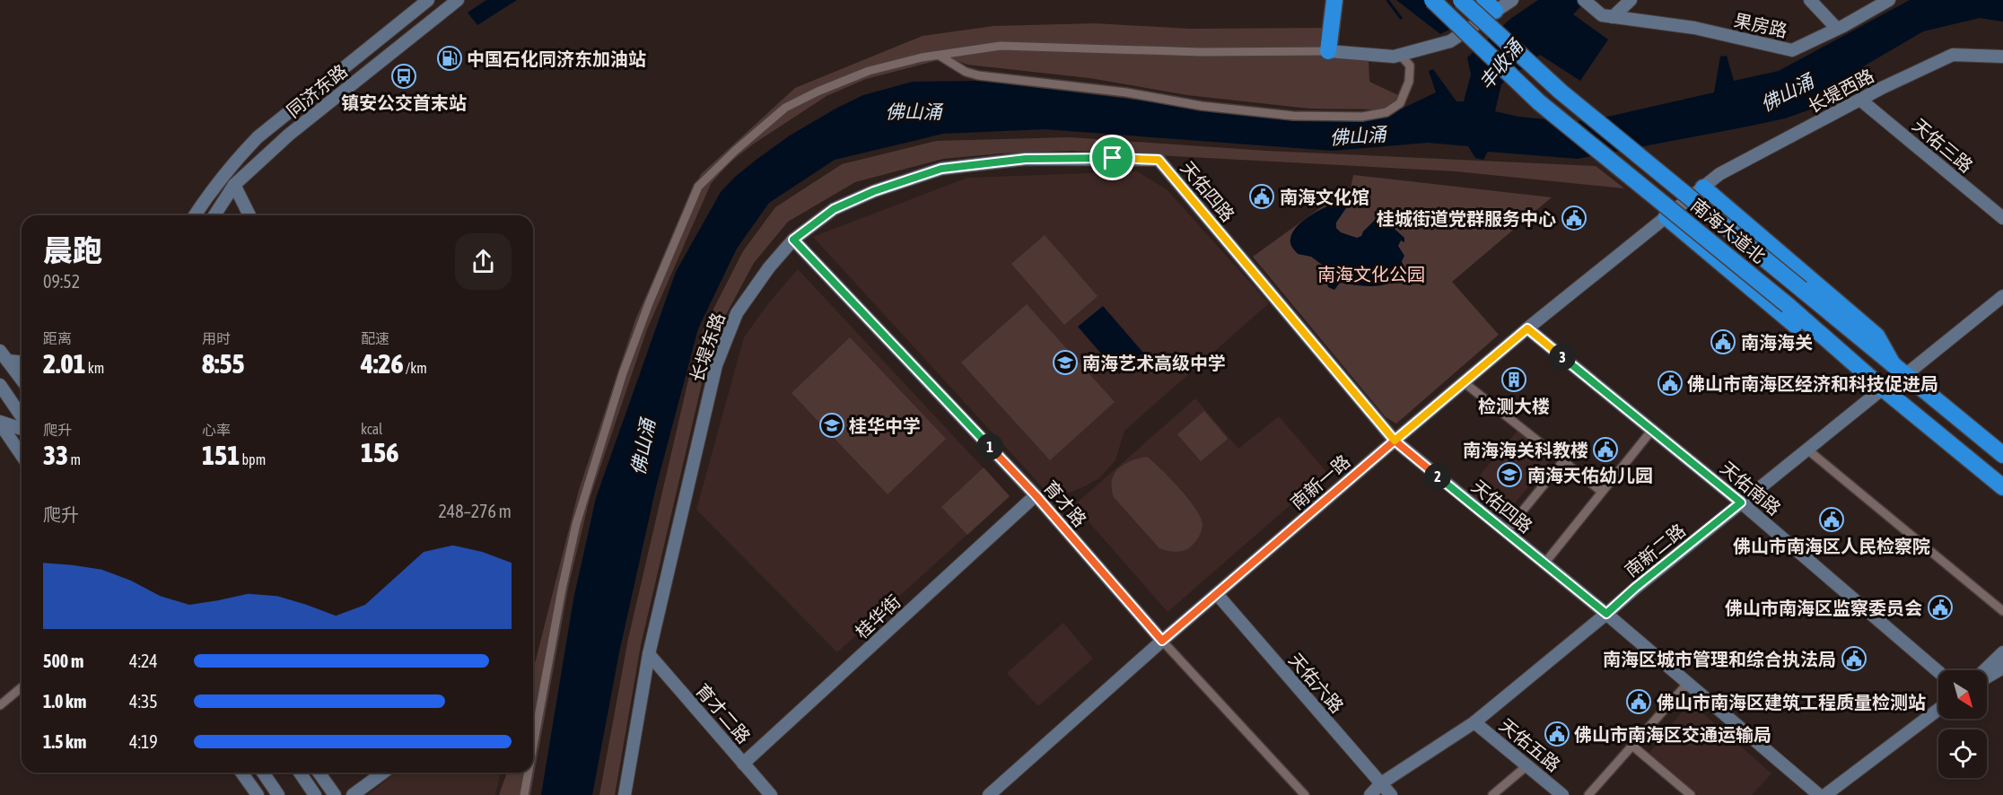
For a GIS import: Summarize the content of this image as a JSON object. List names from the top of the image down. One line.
{"streets":{"highway":["南海大道北"],"street":["果房路","同济东路","长堤西路","天佑三路","天佑四路","长堤东路","南新一路","天佑南路","育才路","南新二路","桂华街","天佑六路","育才二路","天佑五路"]},"crossings":[["长堤西路","天佑三路"],["长堤西路","南新一路"],["天佑四路","长堤东路"],["天佑四路","南新一路"],["天佑四路","南新二路"],["南海大道北","南新二路"],["长堤东路","育才路"],["长堤东路","育才二路"],["南新一路","天佑南路"],["南新一路","育才路"],["南新一路","天佑六路"],["天佑南路","南新二路"],["育才路","桂华街"],["南新二路","天佑六路"],["南新二路","天佑五路"],["桂华街","育才二路"]],"water":["丰收涌","佛山涌"],"parks":["南海文化公园"],"places":{"fuel station":["中国石化同济东加油站"],"bus stop":["镇安公交首末站"],"public building":["南海文化馆","桂城街道党群服务中心","南海海关","佛山市南海区经济和科技促进局","南海海关科教楼","佛山市南海区人民检察院","佛山市南海区监察委员会","南海区城市管理和综合执法局","佛山市南海区建筑工程质量检测站","佛山市南海区交通运输局"],"school or university":["南海艺术高级中学","桂华中学","南海天佑幼儿园"],"building":["检测大楼"]},"north":"bottom right","page":{"heading":["晨跑","09:52"],"stats":[["距离","2.01 km"],["用时","8:55"],["配速","4:26 /km"],["爬升","33 m"],["心率","151 bpm"],["kcal","156"]],"pins":["3","1","2"],"chart":["爬升","248–276 m"],"list":[{"name":"500 m","note":"4:24"},{"name":"1.0 km","note":"4:35"},{"name":"1.5 km","note":"4:19"}]}}
